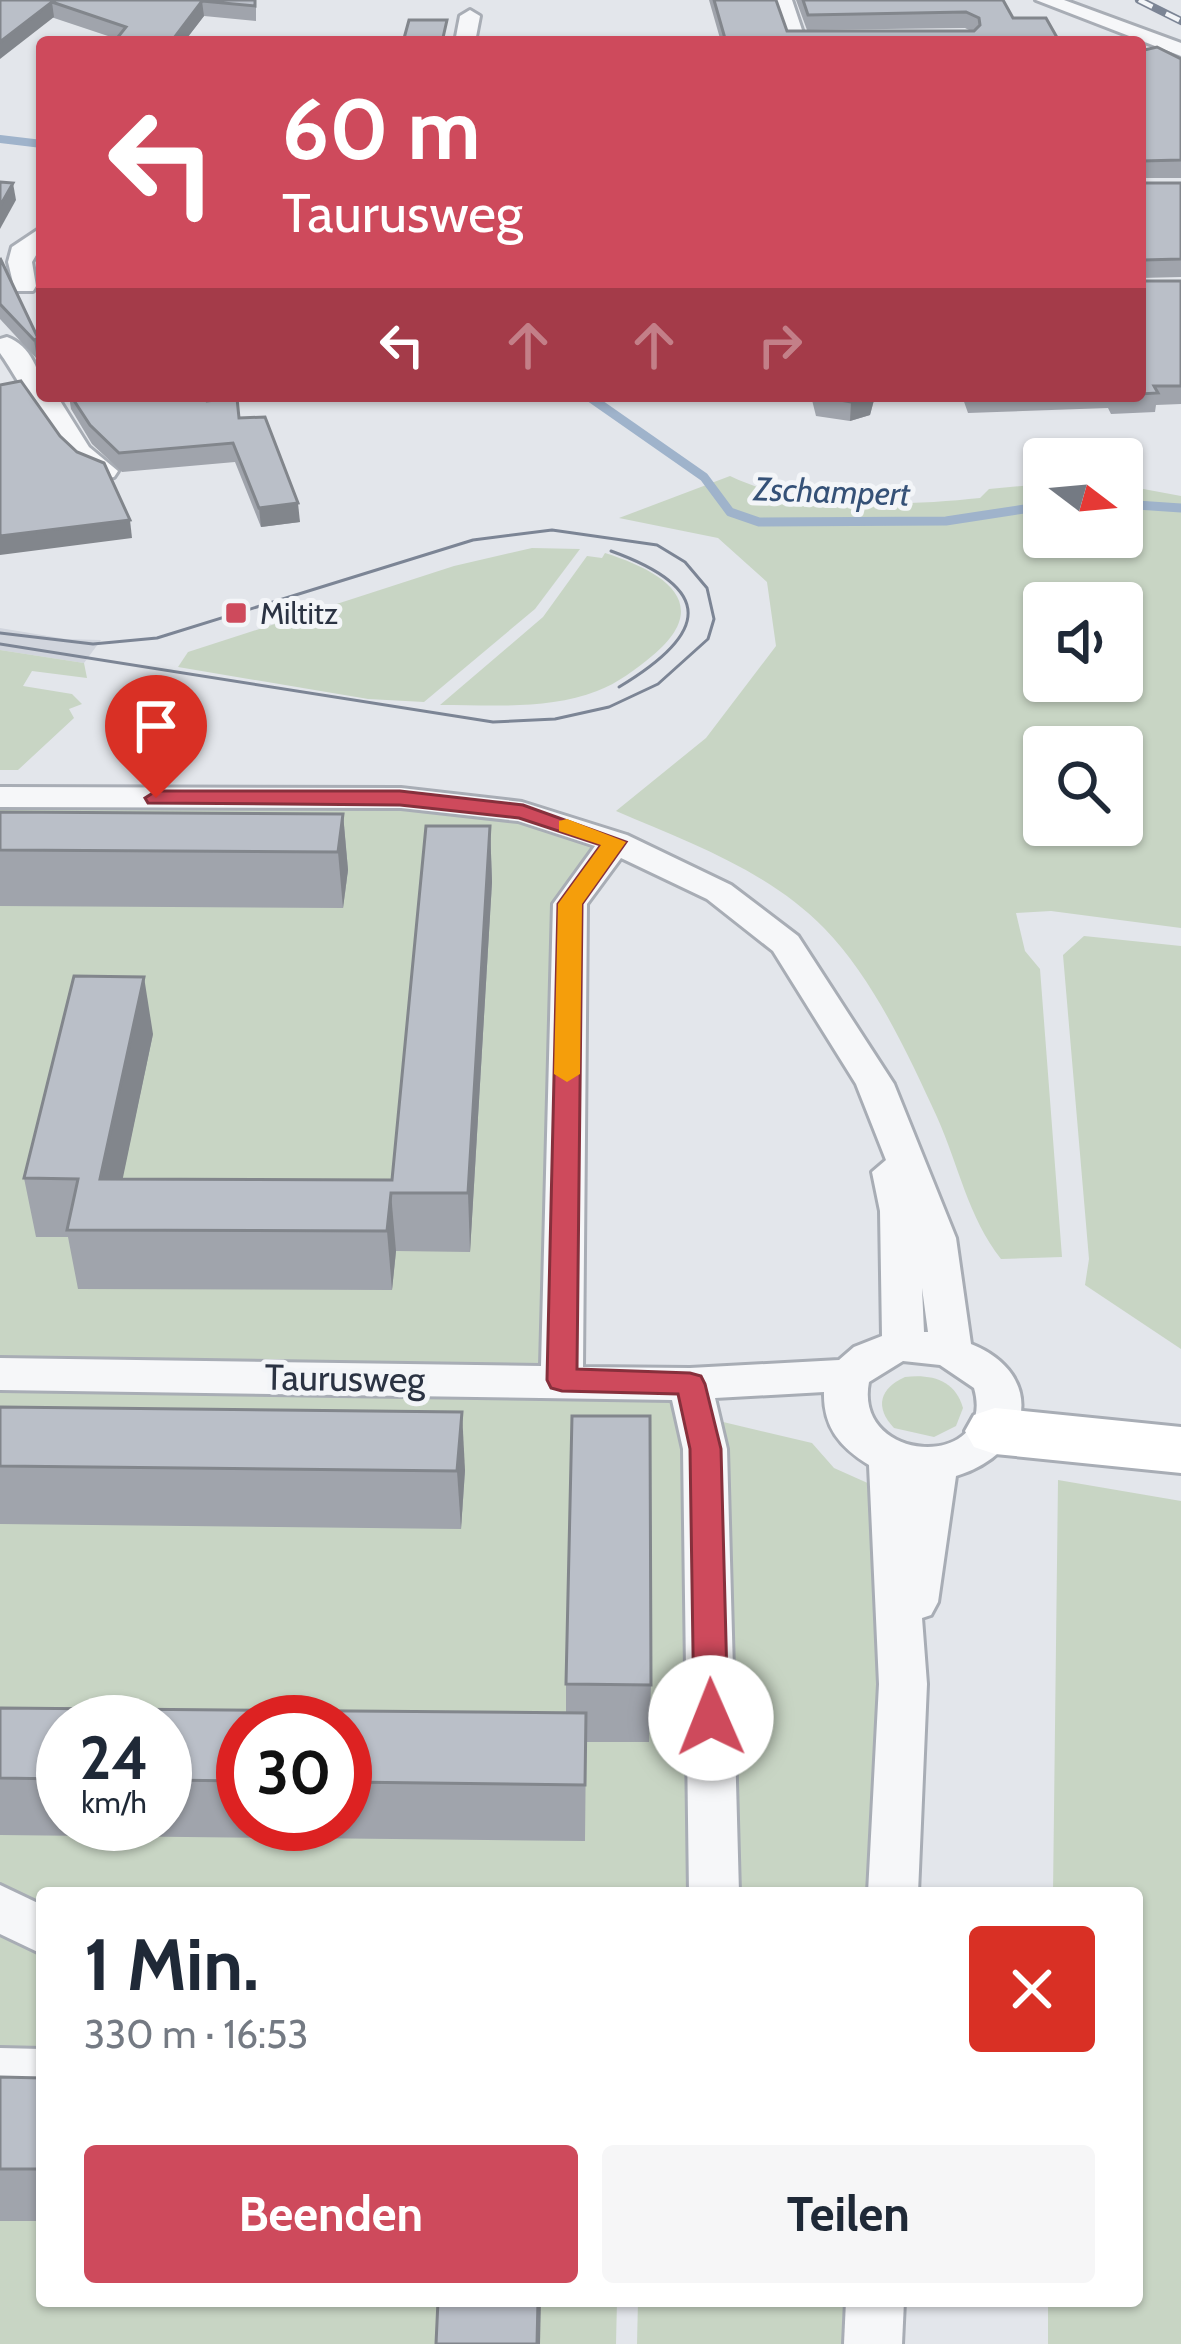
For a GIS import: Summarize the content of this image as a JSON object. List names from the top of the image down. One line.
{"streets":{"street":["Taurusweg"]},"water":["Zschampert"],"places":{"transit":["Miltitz"]},"north":"right","page":{"turn":["60 m","Taurusweg"],"speed":"24 km/h","limit":"30","heading":["1 Min.","330 m · 16:53"],"buttons":["Beenden","Teilen"]}}
